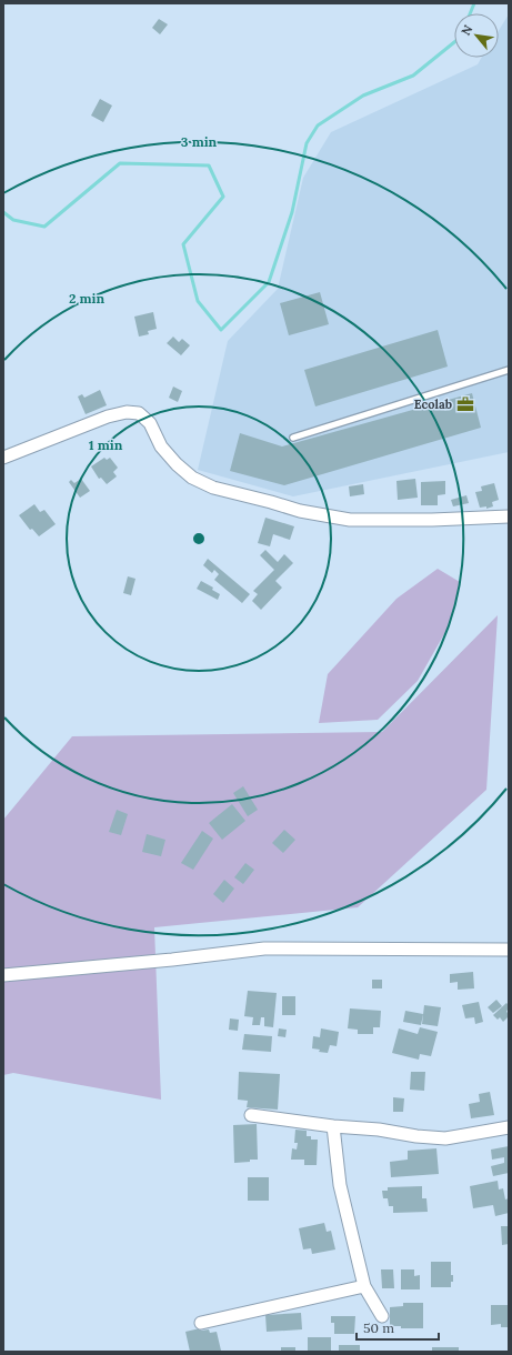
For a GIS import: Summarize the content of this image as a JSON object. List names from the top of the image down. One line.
{"places":{"office":["Ecolab"]},"scale_bar":"50 m","north":"top left","rings":["3 min","2 min","1 min"]}
